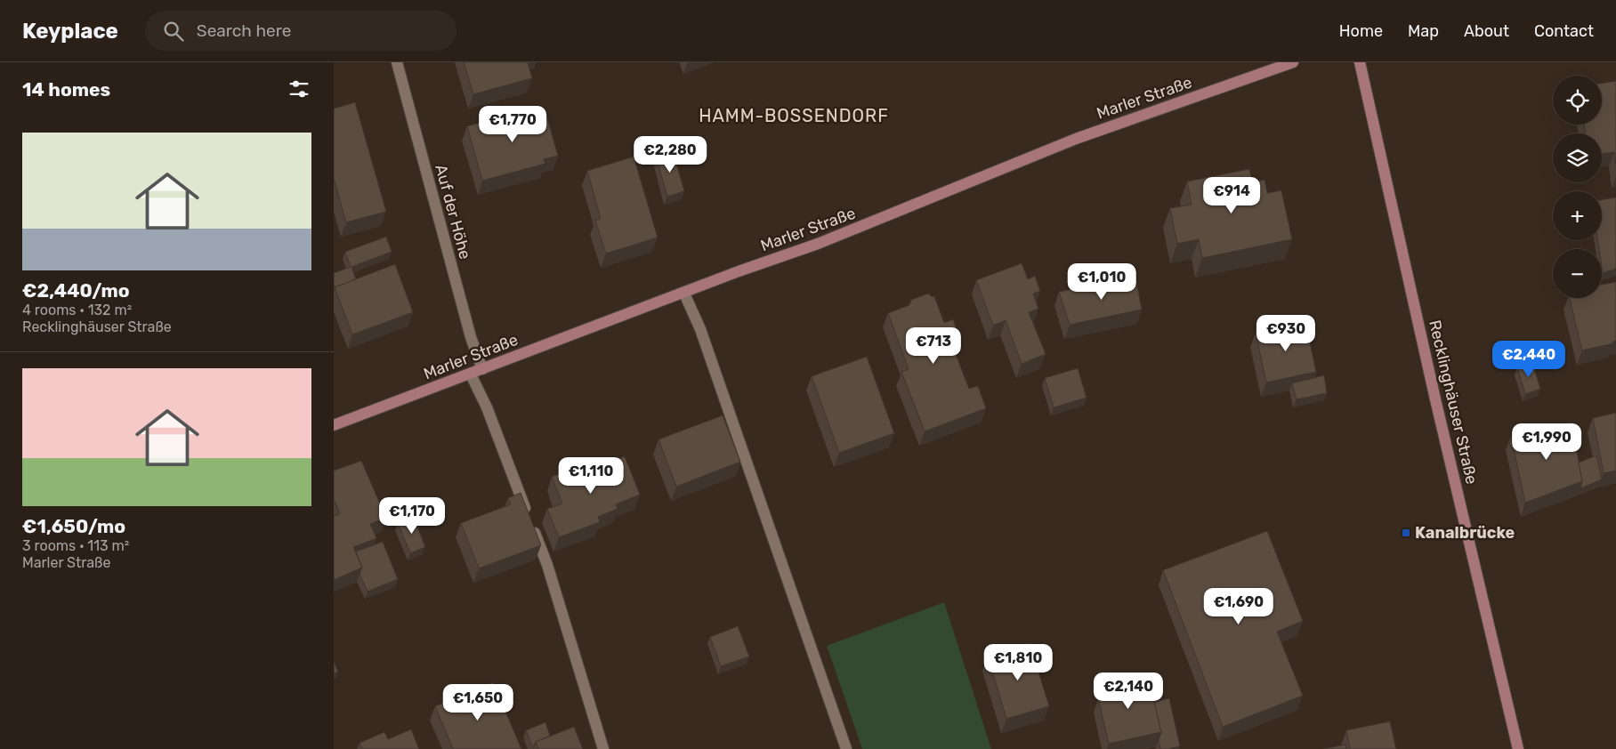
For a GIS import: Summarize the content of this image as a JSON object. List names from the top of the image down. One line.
{"streets":{"main road":["Marler Straße","Recklinghäuser Straße"],"street":["Auf der Höhe"]},"crossings":[["Marler Straße","Auf der Höhe"]],"districts":["HAMM-BOSSENDORF"],"places":{"transit":["Kanalbrücke"]},"page":{"header":"Keyplace","search":"Search here","nav":["Home","Map","About","Contact"],"heading":"14 homes","map_buttons":["+","−"],"price":["€1,770","€2,280","€914","€1,010","€930","€713","€2,440","€1,990","€1,110","€1,170","€1,690","€1,810","€2,140","€1,650"],"list":[{"name":"€2,440/mo","note":"4 rooms · 132 m² · Recklinghäuser Straße"},{"name":"€1,650/mo","note":"3 rooms · 113 m² · Marler Straße"}]}}
